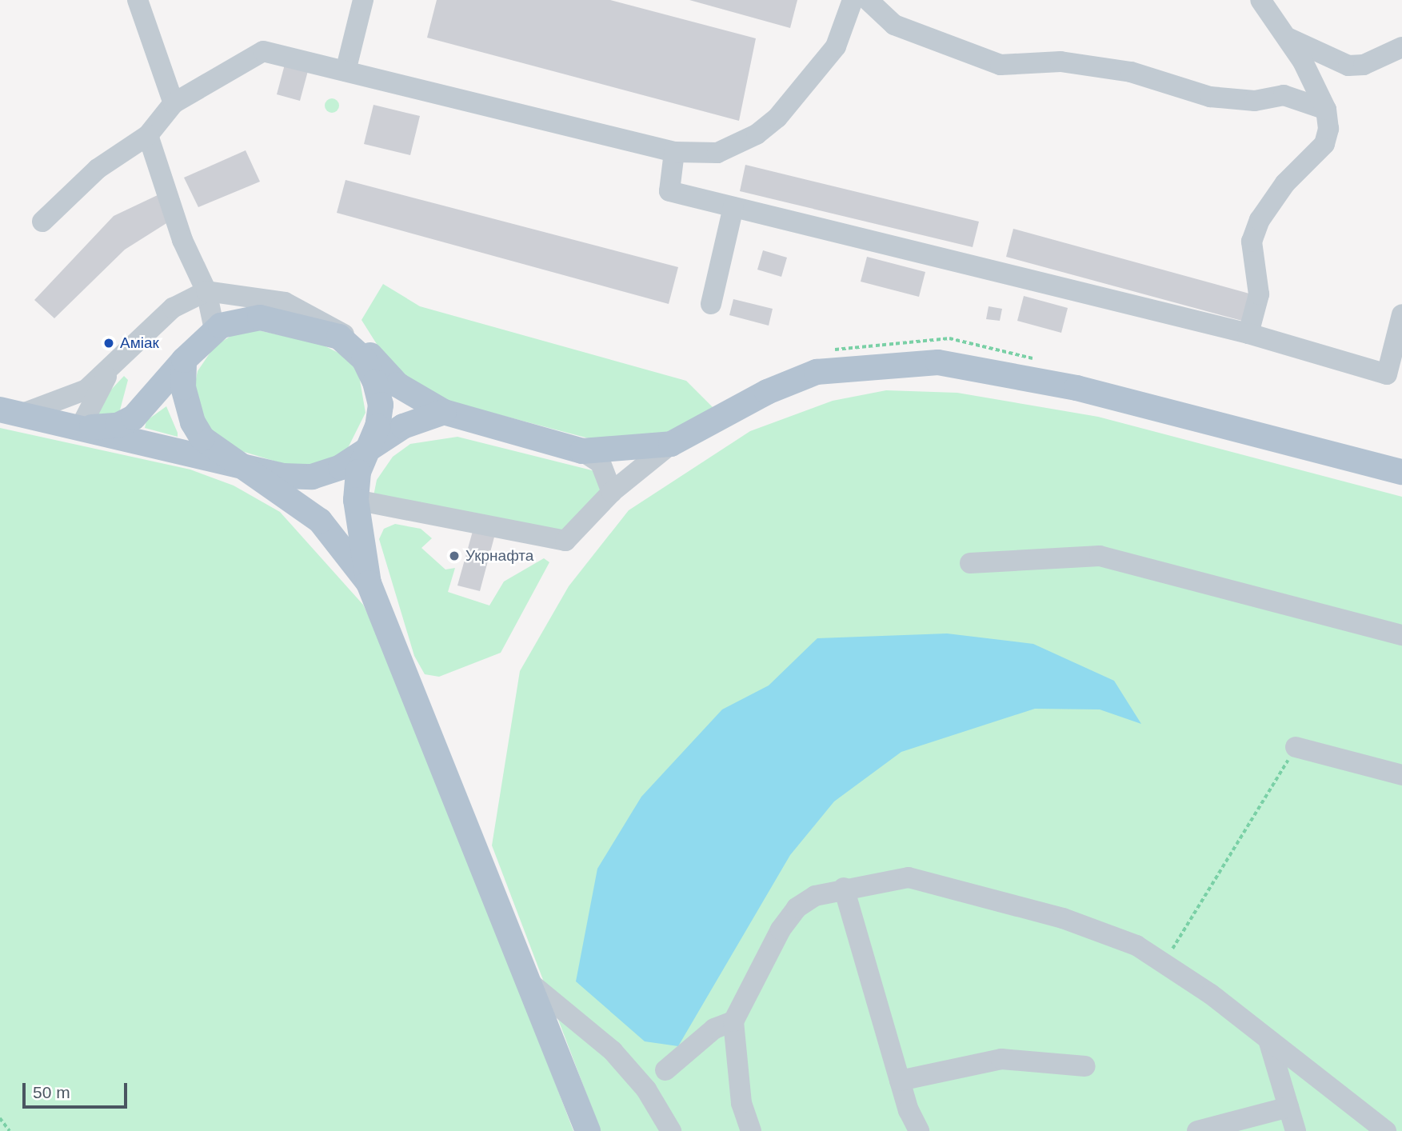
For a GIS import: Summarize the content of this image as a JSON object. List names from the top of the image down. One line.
{"places":["Аміак","Укрнафта"],"scale_bar":"50 m"}
